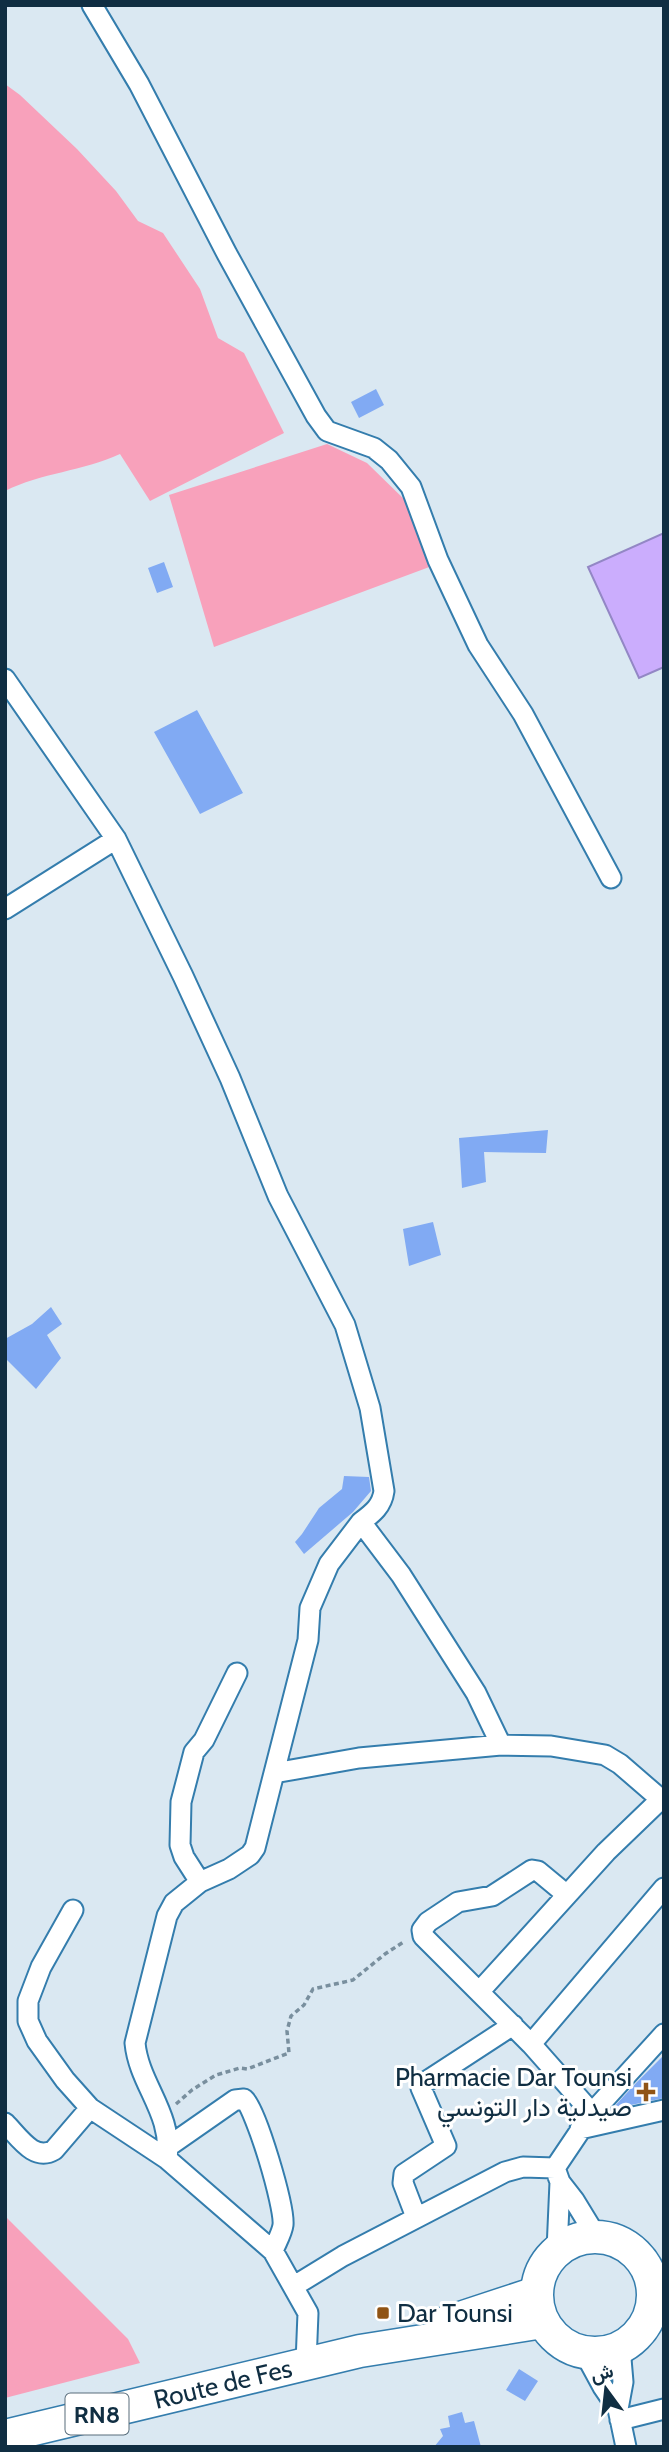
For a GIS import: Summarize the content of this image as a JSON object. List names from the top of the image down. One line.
{"streets":{"main road":["Route de Fes","RN8"]},"places":{"health":["Pharmacie Dar Tounsi صيدلية دار التونسي"],"transit":["Dar Tounsi"]},"north":"top"}
